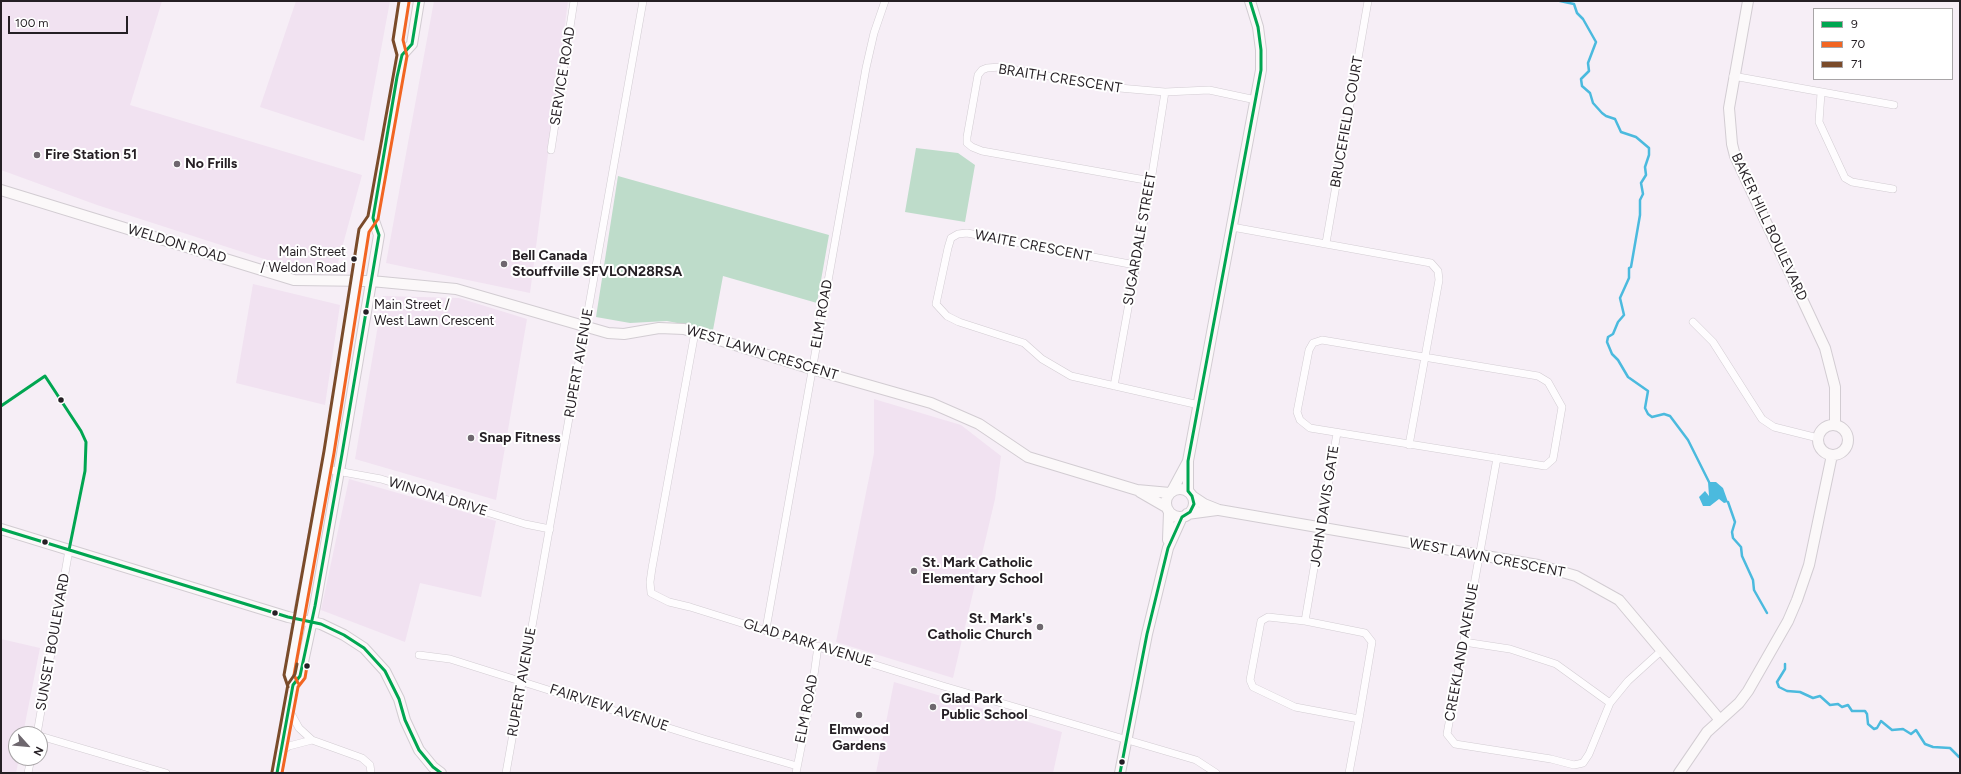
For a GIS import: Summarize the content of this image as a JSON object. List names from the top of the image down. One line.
{"streets":{"street":["SERVICE ROAD","BRAITH CRESCENT","BRUCEFIELD COURT","BAKER HILL BOULEVARD","SUGARDALE STREET","WELDON ROAD","WAITE CRESCENT","ELM ROAD","WEST LAWN CRESCENT","RUPERT AVENUE","WINONA DRIVE","JOHN DAVIS GATE","SUNSET BOULEVARD","GLAD PARK AVENUE","CREEKLAND AVENUE","FAIRVIEW AVENUE"]},"crossings":[["BRAITH CRESCENT","SUGARDALE STREET"],["SUGARDALE STREET","WAITE CRESCENT"],["WELDON ROAD","WEST LAWN CRESCENT"],["ELM ROAD","WEST LAWN CRESCENT"],["ELM ROAD","GLAD PARK AVENUE"],["ELM ROAD","FAIRVIEW AVENUE"],["WEST LAWN CRESCENT","RUPERT AVENUE"],["WEST LAWN CRESCENT","JOHN DAVIS GATE"],["WEST LAWN CRESCENT","GLAD PARK AVENUE"],["WEST LAWN CRESCENT","CREEKLAND AVENUE"],["RUPERT AVENUE","WINONA DRIVE"],["RUPERT AVENUE","FAIRVIEW AVENUE"],["JOHN DAVIS GATE","CREEKLAND AVENUE"]],"places":["Fire Station 51","No Frills","Main Street / Weldon Road","Bell Canada Stouffville SFVLON28RSA","Main Street / West Lawn Crescent","Snap Fitness","St. Mark Catholic Elementary School","St. Mark's Catholic Church","Glad Park Public School","Elmwood Gardens"],"lines":["transit line 9","transit line 71","transit line 70"],"legend":["9","70","71"],"scale_bar":"100 m","north":"bottom right"}
